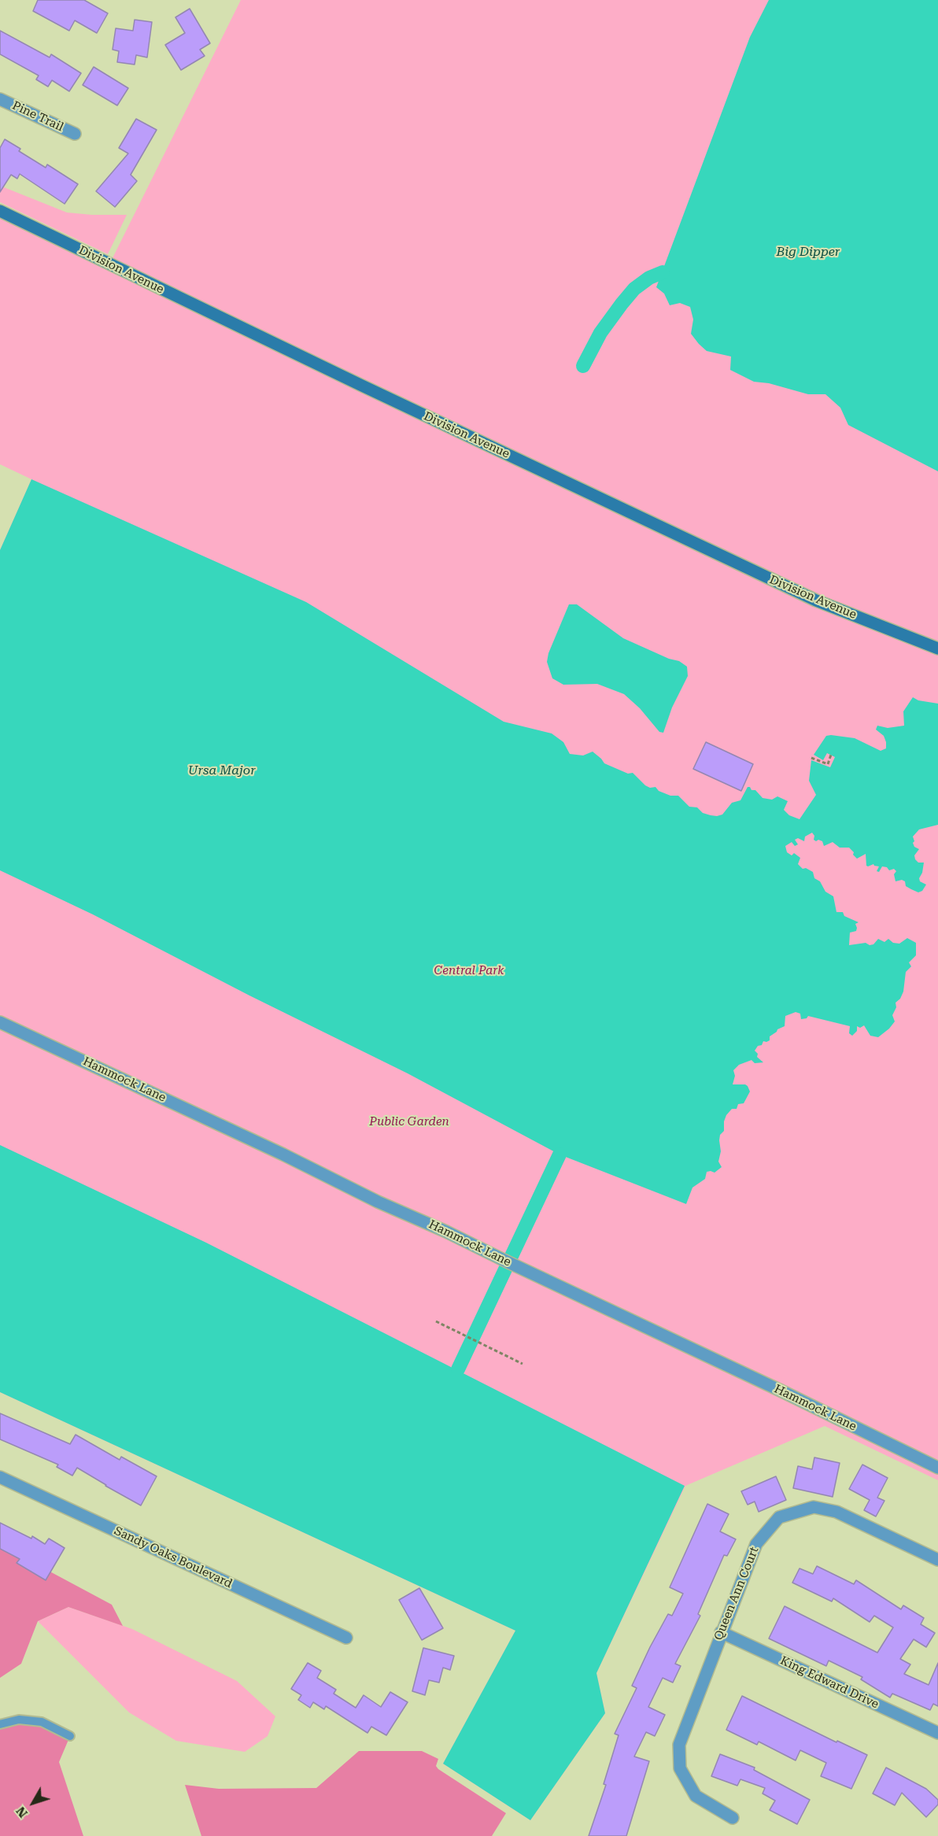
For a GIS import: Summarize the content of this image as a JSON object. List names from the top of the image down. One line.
{"streets":{"street":["Pine Trail","Division Avenue","Hammock Lane","Sandy Oaks Boulevard","Queen Ann Court","King Edward Drive"]},"crossings":[["Queen Ann Court","King Edward Drive"]],"water":["Big Dipper","Ursa Major"],"parks":["Central Park","Public Garden"],"north":"bottom left"}
